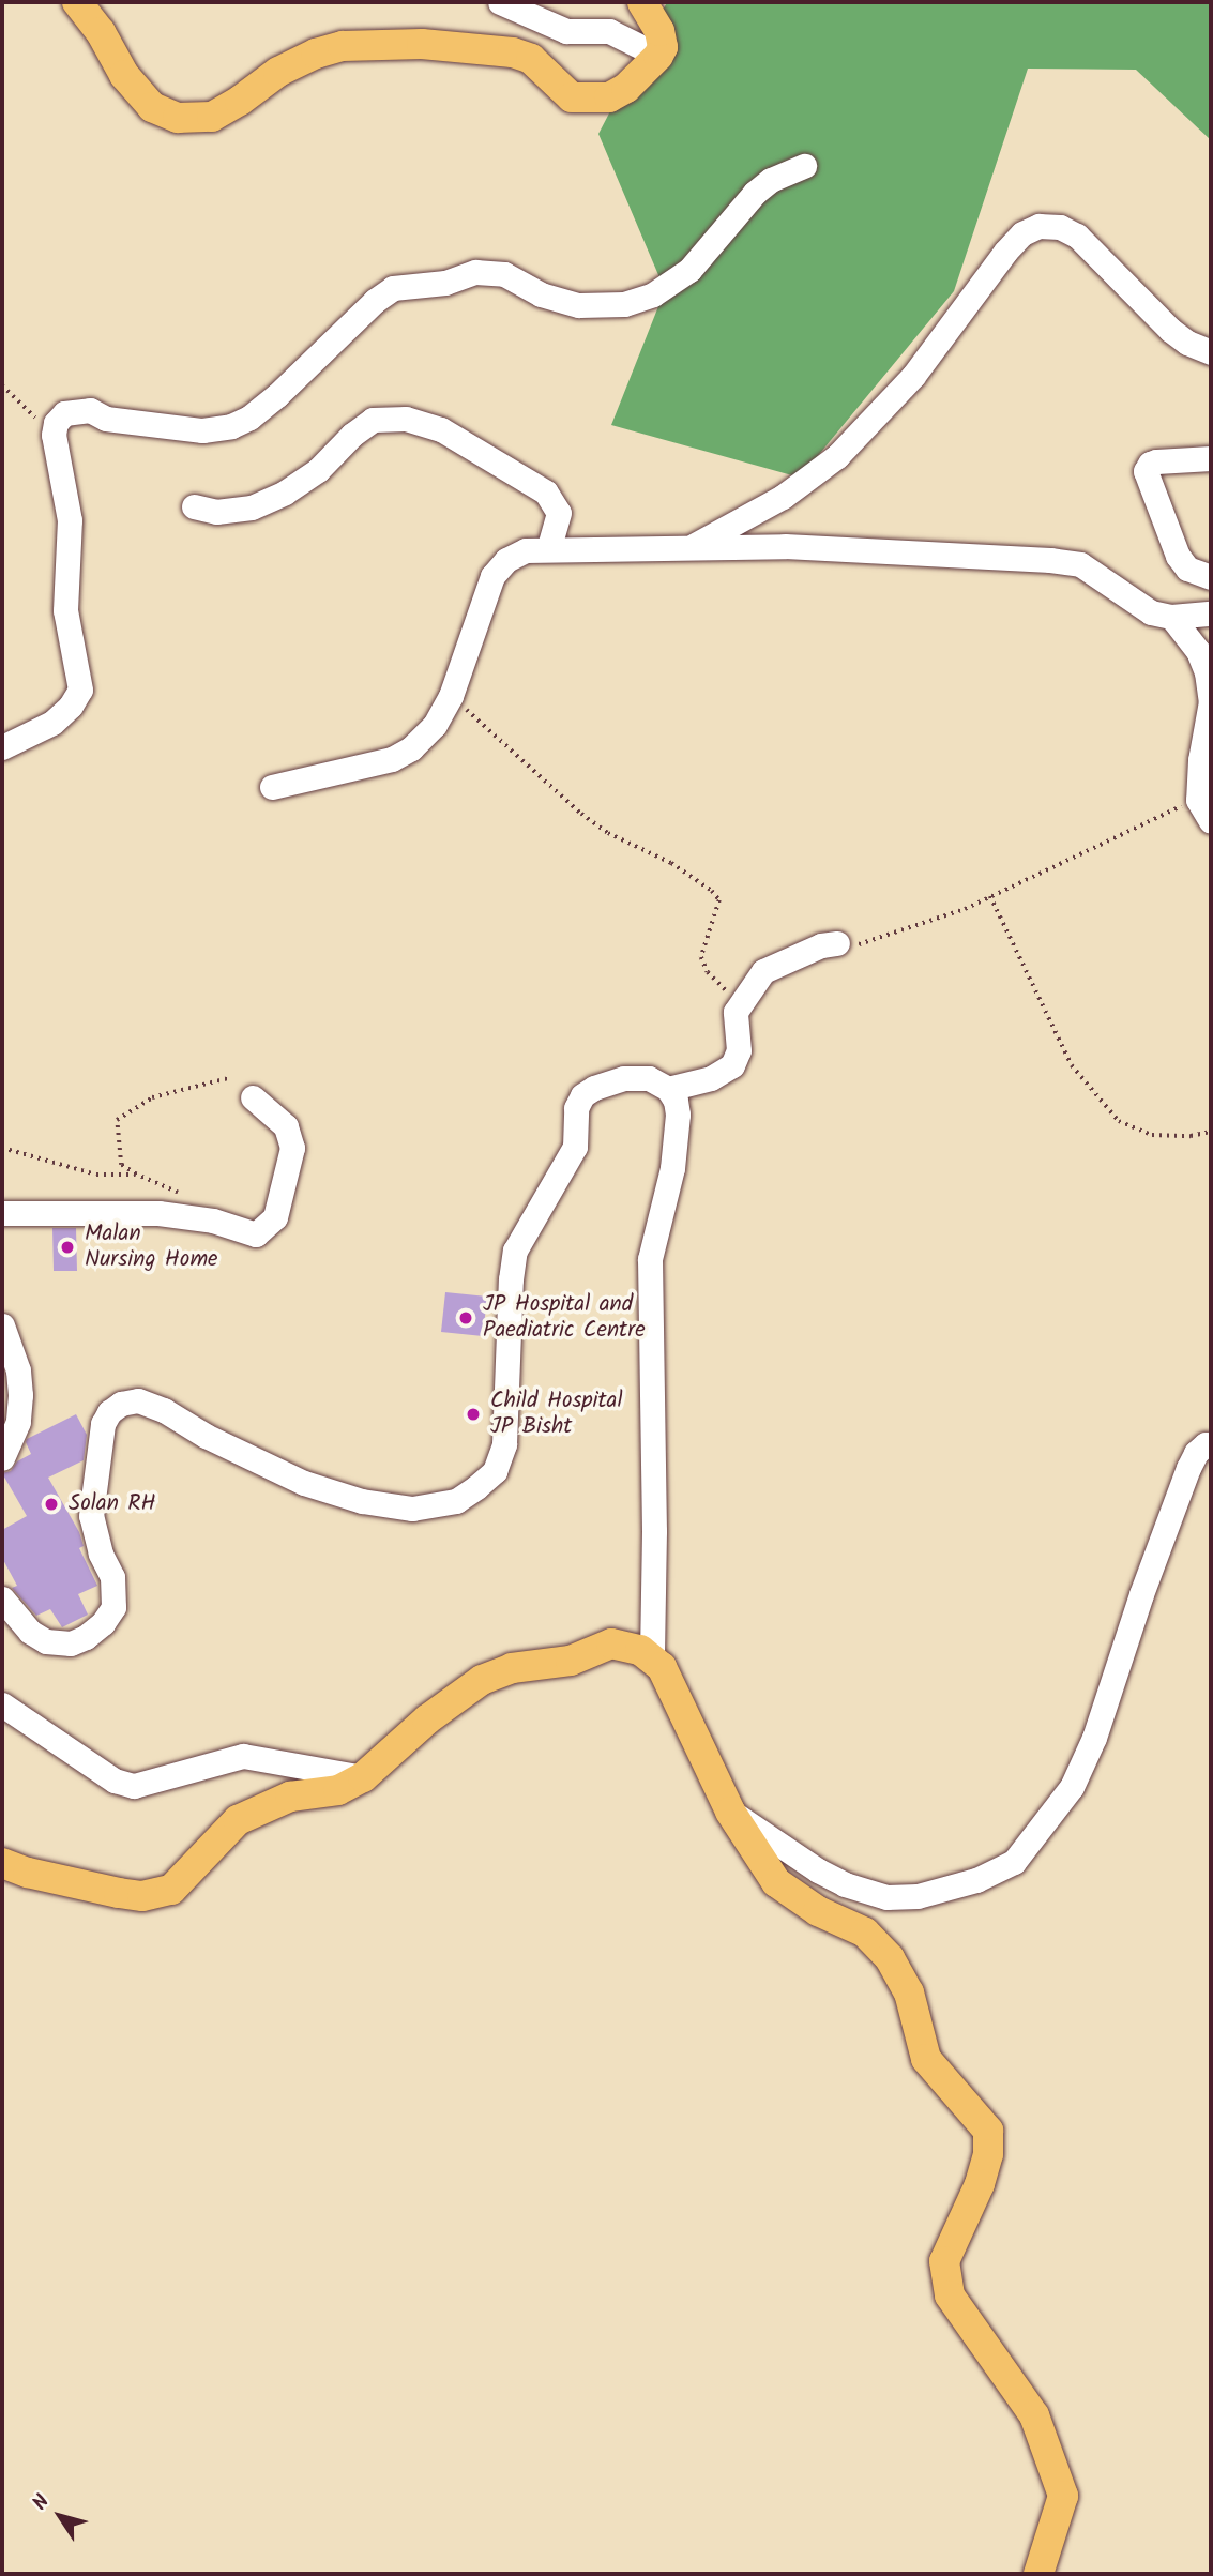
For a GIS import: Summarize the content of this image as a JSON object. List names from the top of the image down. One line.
{"places":["Malan Nursing Home","JP Hospital and Paediatric Centre","Child Hospital JP Bisht","Solan RH"],"north":"top left"}
